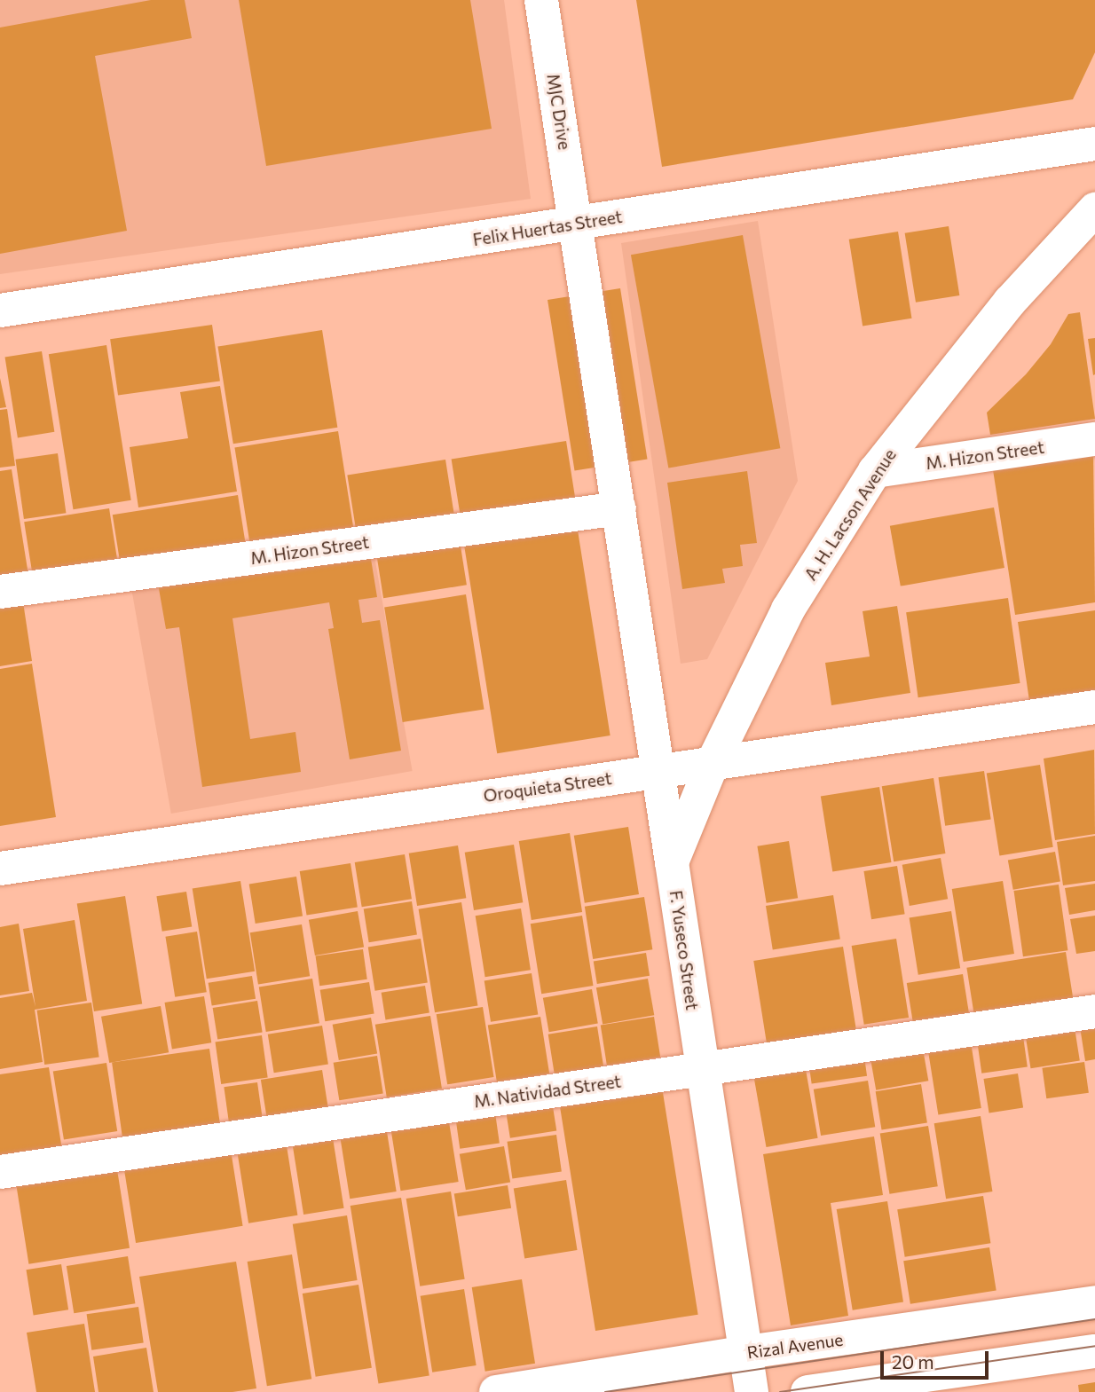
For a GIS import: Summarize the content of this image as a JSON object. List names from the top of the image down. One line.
{"streets":{"street":["MJC Drive","Felix Huertas Street","M. Hizon Street","A. H. Lacson Avenue","Oroquieta Street","F. Yuseco Street","M. Natividad Street","Rizal Avenue"]},"crossings":[["MJC Drive","Felix Huertas Street"],["MJC Drive","M. Hizon Street"],["MJC Drive","F. Yuseco Street"],["M. Hizon Street","A. H. Lacson Avenue"],["M. Hizon Street","F. Yuseco Street"],["A. H. Lacson Avenue","Oroquieta Street"],["A. H. Lacson Avenue","F. Yuseco Street"],["Oroquieta Street","F. Yuseco Street"],["F. Yuseco Street","M. Natividad Street"],["F. Yuseco Street","Rizal Avenue"]],"scale_bar":"20 m"}
